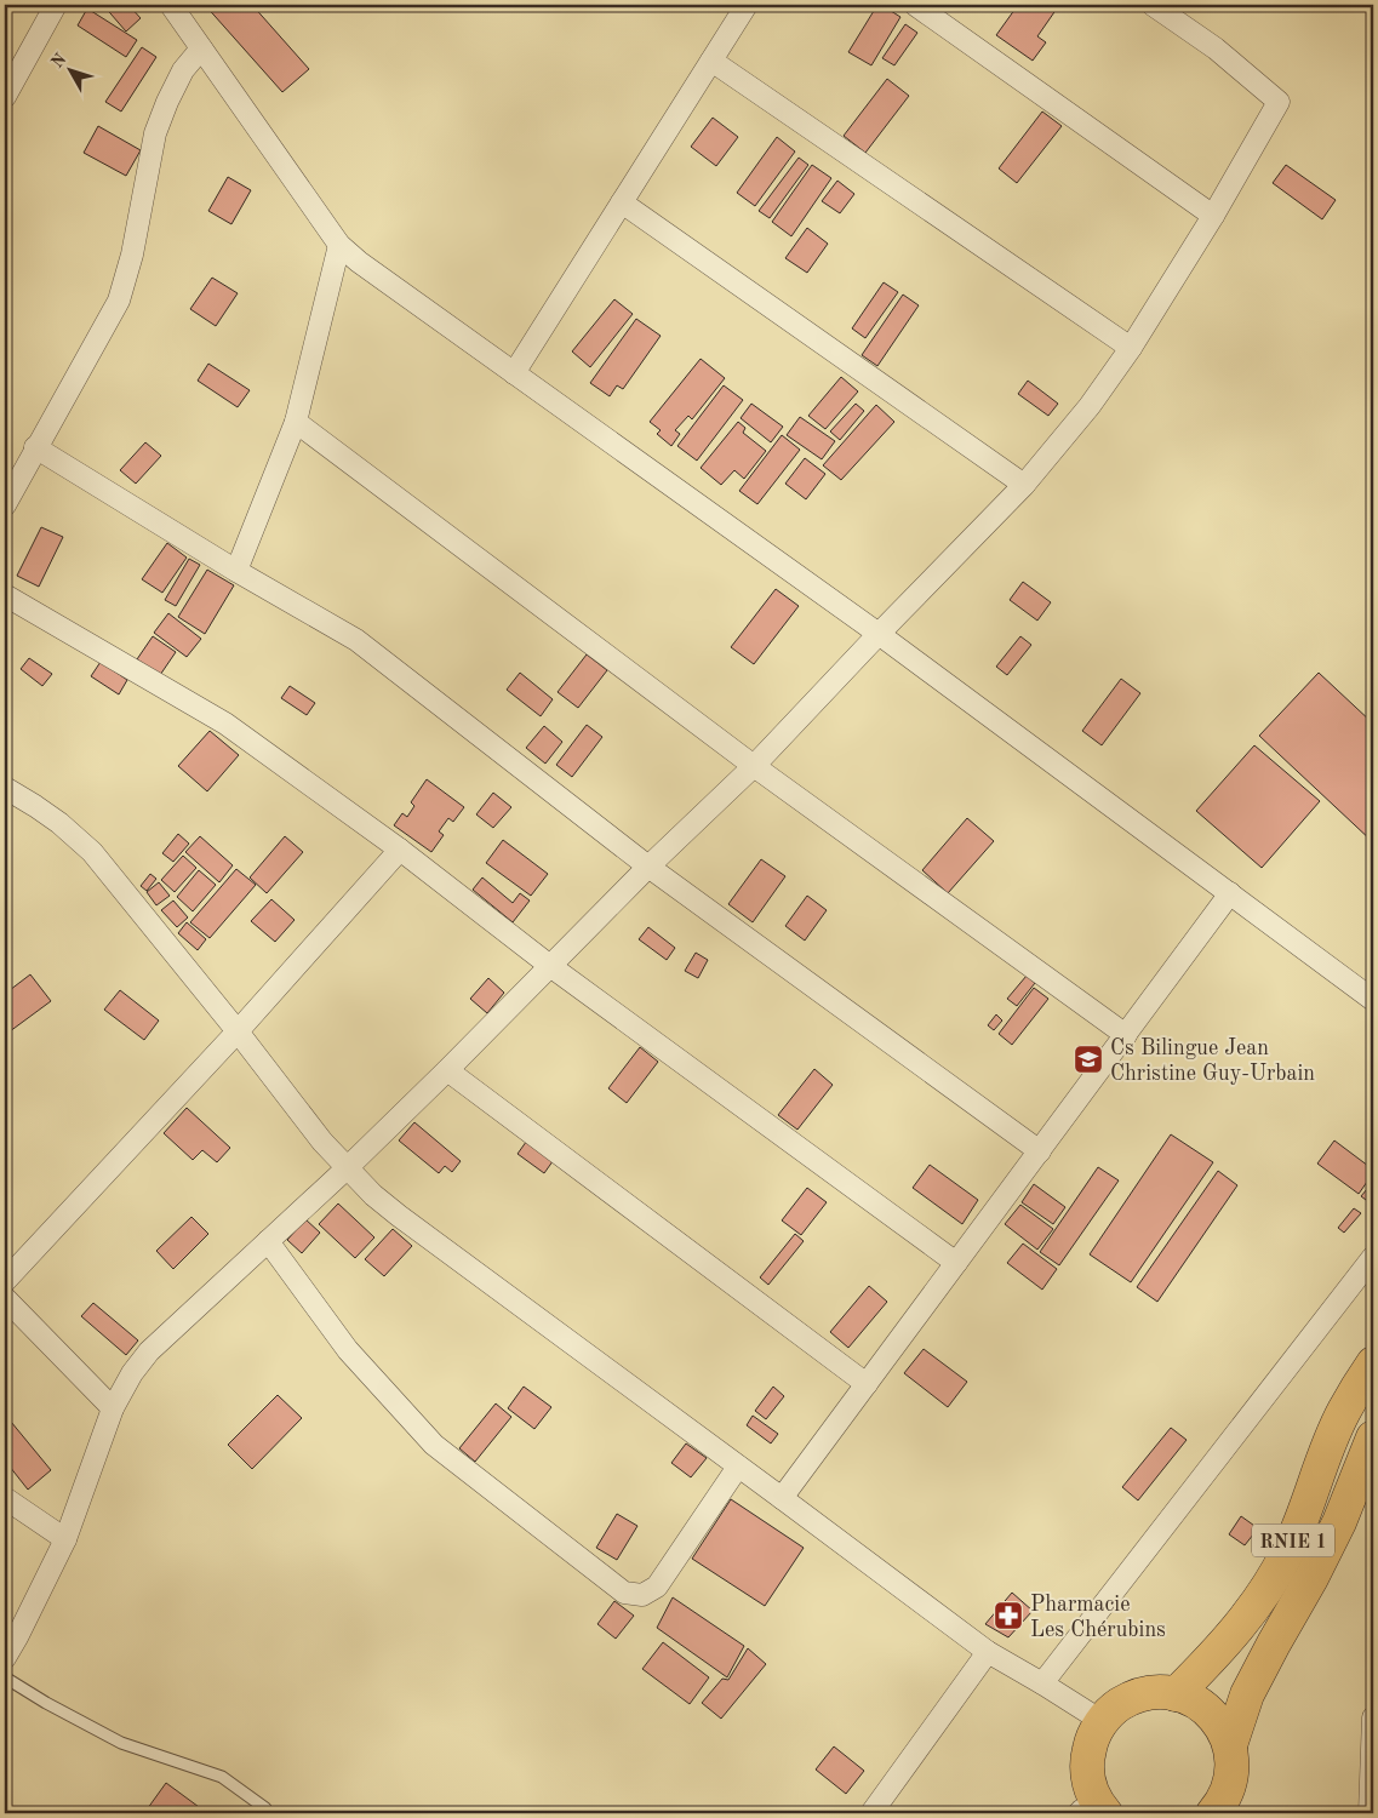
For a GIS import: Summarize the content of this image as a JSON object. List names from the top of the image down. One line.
{"streets":{"highway":["RNIE 1"]},"places":{"school or university":["Cs Bilingue Jean Christine Guy-Urbain"],"pharmacy":["Pharmacie Les Chérubins"]},"north":"top left"}
